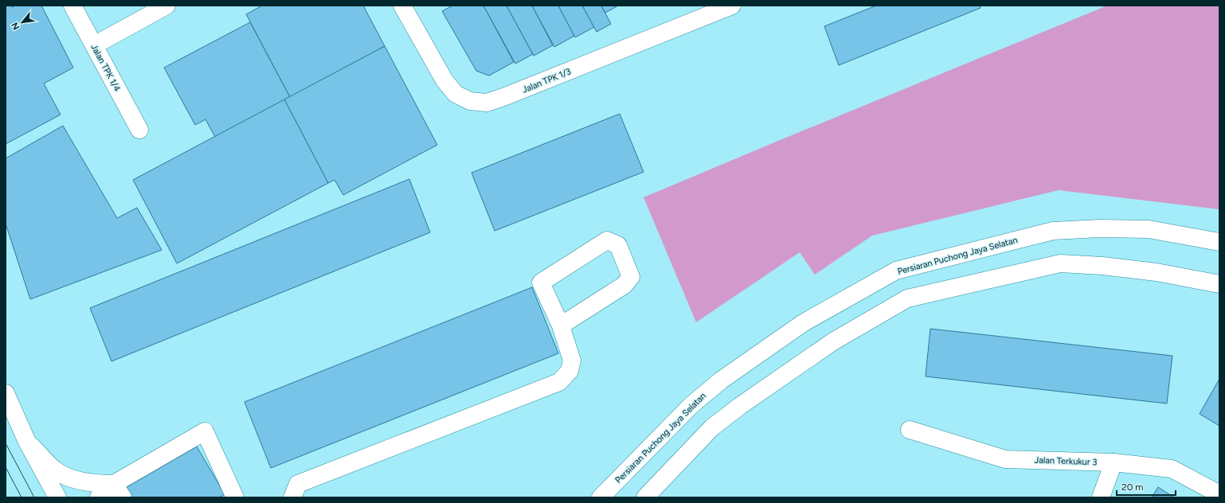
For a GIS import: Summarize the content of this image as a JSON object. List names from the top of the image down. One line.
{"streets":{"main road":["Jalan TPK 1/4","Jalan TPK 1/3","Persiaran Puchong Jaya Selatan","Jalan Terkukur 3"]},"scale_bar":"20 m","north":"bottom left"}
